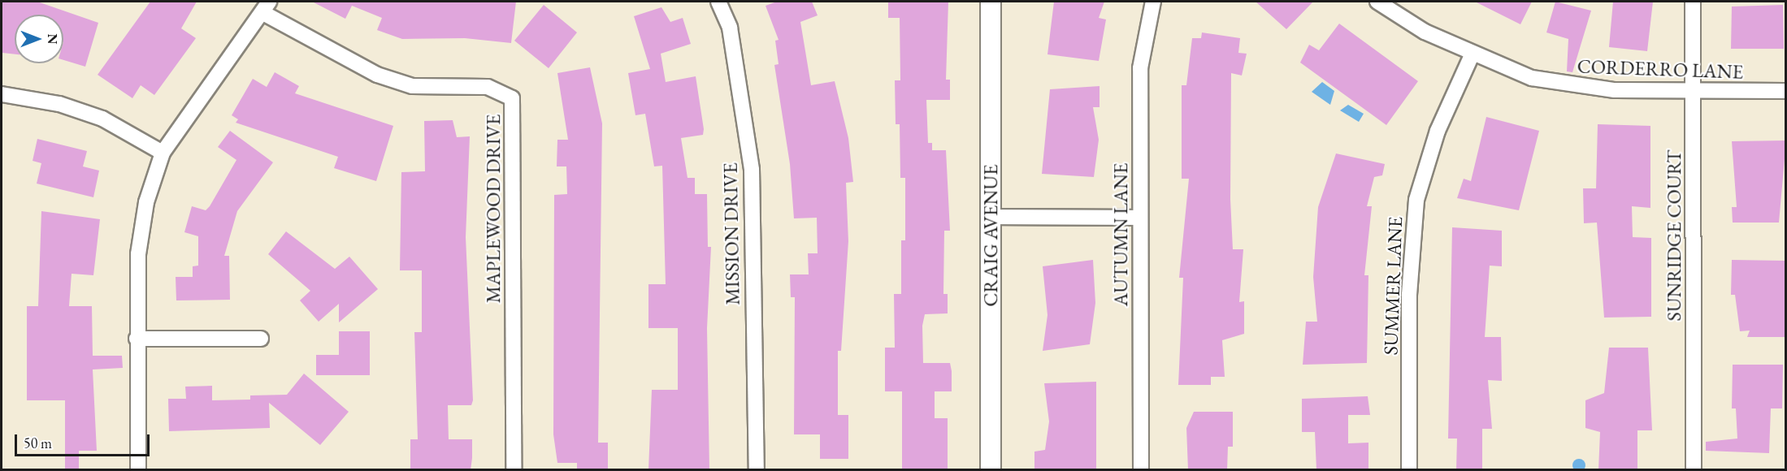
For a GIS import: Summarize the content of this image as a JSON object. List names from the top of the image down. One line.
{"streets":{"street":["CORDERRO LANE","MAPLEWOOD DRIVE","MISSION DRIVE","AUTUMN LANE","CRAIG AVENUE","SUNRIDGE COURT","SUMMER LANE"]},"crossings":[["CORDERRO LANE","SUNRIDGE COURT"],["CORDERRO LANE","SUMMER LANE"]],"scale_bar":"50 m","north":"right"}
